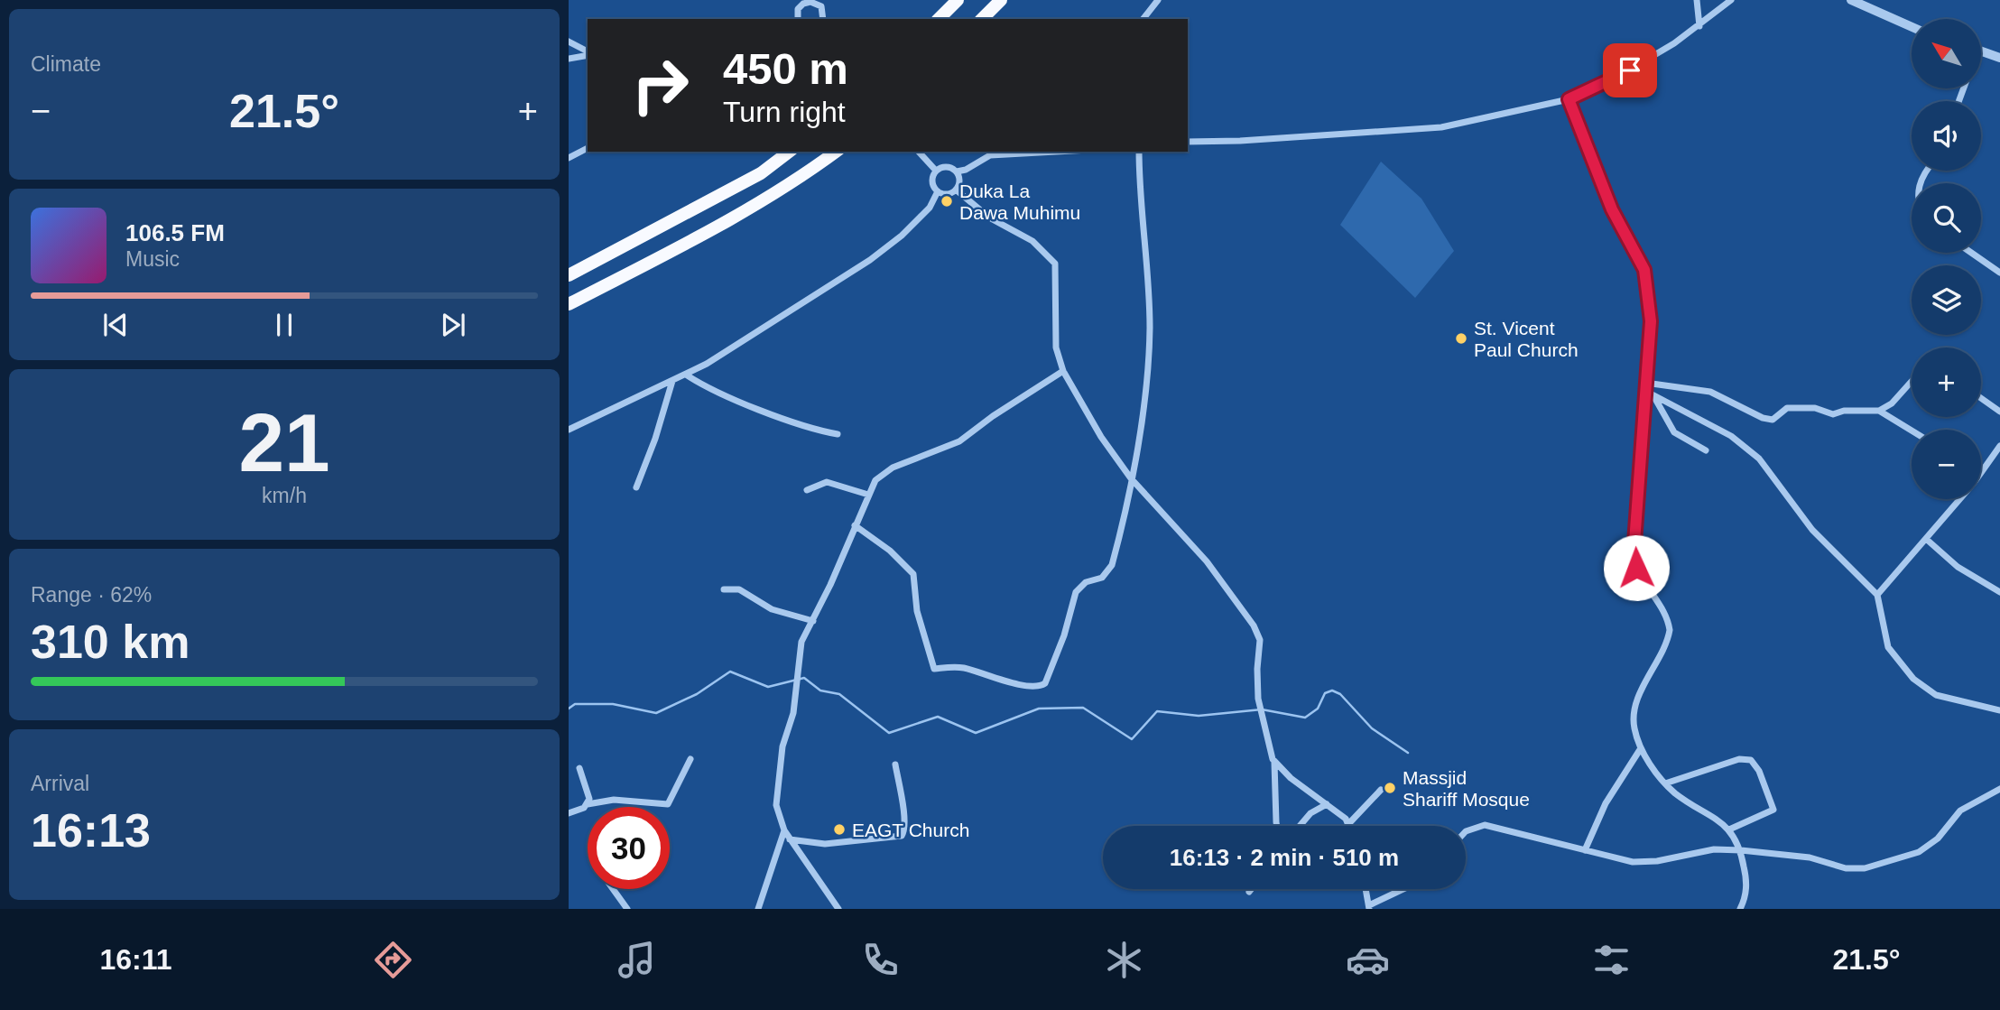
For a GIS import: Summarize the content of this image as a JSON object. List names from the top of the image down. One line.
{"places":["Duka La Dawa Muhimu","St. Vicent Paul Church","Massjid Shariff Mosque","EAGT Church"],"north":"top left","page":{"tile":["Climate",["21","km/h"],["Range · 62%","310 km"],["Arrival","16:13"]],"map_buttons":["+","−"],"turn":["450 m","Turn right"],"heat":["−","21.5°","+"],"song":["106.5 FM","Music"],"limit":"30","trip":"16:13 · 2 min · 510 m","tabs":["16:11","21.5°"]}}
